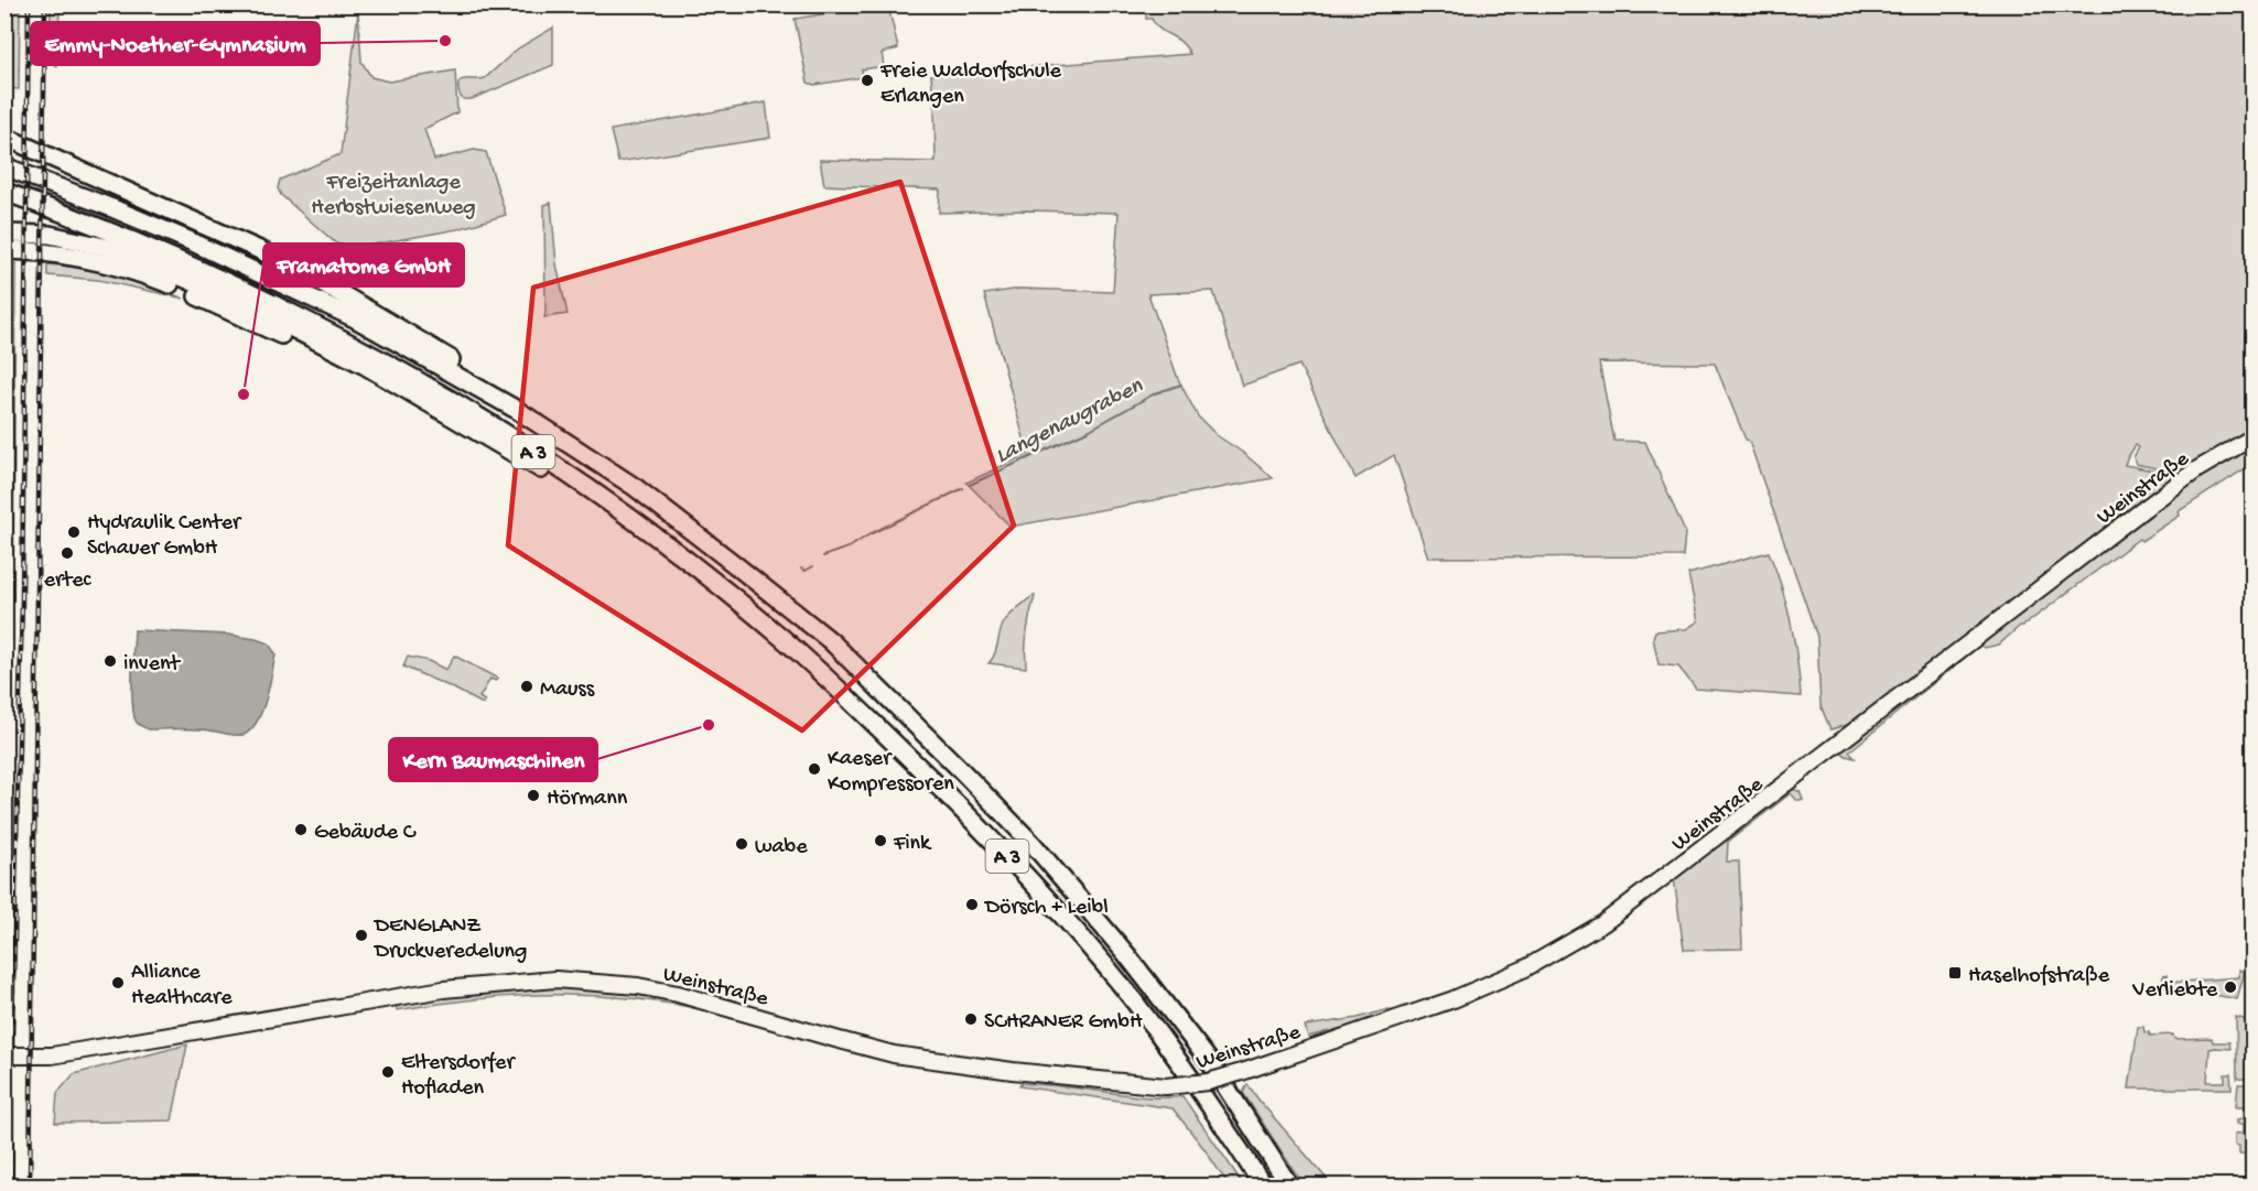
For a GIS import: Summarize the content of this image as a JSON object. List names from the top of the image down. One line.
{"streets":{"highway":["A 3"],"main road":["Weinstraße"]},"water":["Langenaugraben"],"parks":["Freizeitanlage Herbstwiesenweg"],"places":{"other":["Emmy-Noether-Gymnasium","Freie Waldorfschule Erlangen","Framatome GmbH","Hydraulik Center Schauer GmbH","ertec","invent","Mauss","Kern Baumaschinen","Kaeser Kompressoren","Hörmann","Gebäude C","Fink","wabe","Dörsch + Leibl","DENGLANZ Druckveredelung","Alliance Healthcare","Verliebte","SCHRANER GmbH","Eltersdorfer Hofladen"],"transit":["Haselhofstraße"]}}
